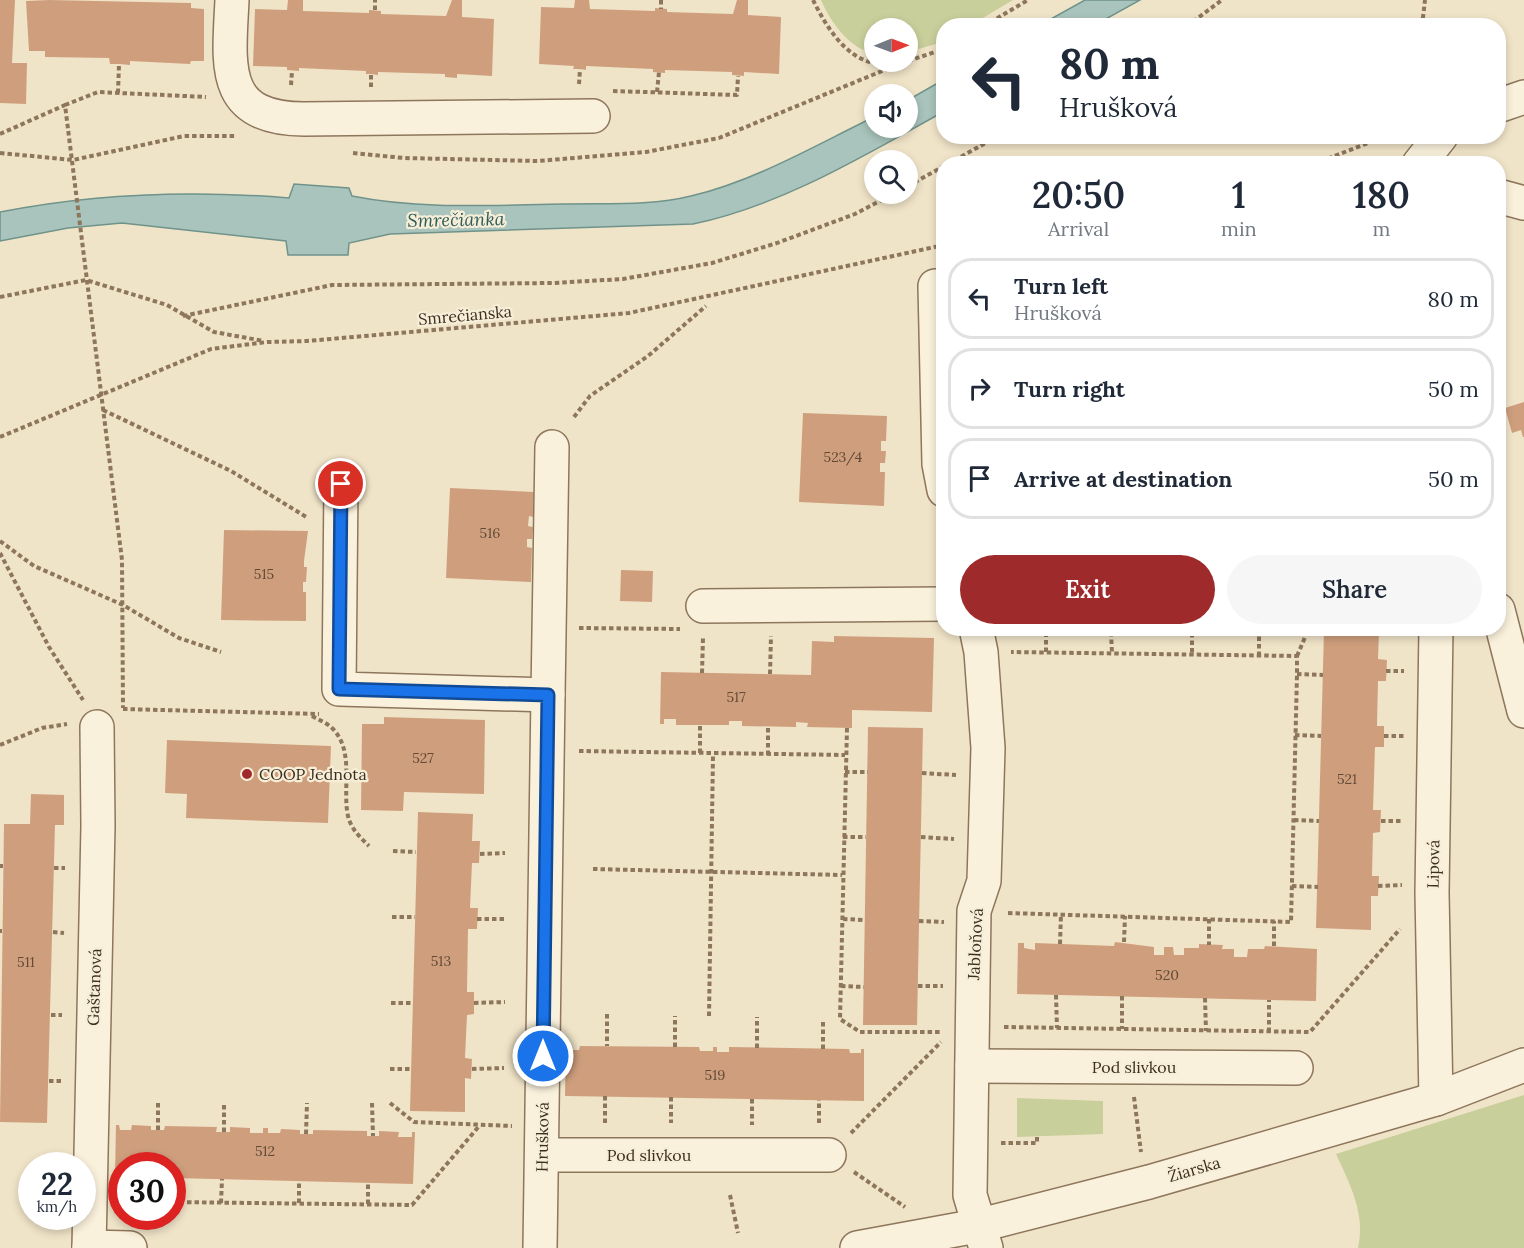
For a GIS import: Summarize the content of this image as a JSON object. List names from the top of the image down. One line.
{"streets":{"street":["Lipová","Jabloňová","Gaštanová","Pod slivkou","Hrušková","Žiarska"],"path":["Smrečianska"]},"crossings":[["Lipová","Žiarska"],["Jabloňová","Pod slivkou"],["Jabloňová","Žiarska"],["Pod slivkou","Hrušková"]],"water":["Smrečianka"],"places":["COOP Jednota"],"house_numbers":["523/4","516","515","517","527","521","513","511","520","519","512"],"north":"right","page":{"turn":["80 m","Hrušková"],"eta":["20:50","Arrival","1","min","180","m"],"list":[{"name":"Turn left","note":"Hrušková","value":"80 m"},{"name":"Turn right","value":"50 m"},{"name":"Arrive at destination","value":"50 m"}],"buttons":["Exit","Share"],"speed":"22 km/h","limit":"30"}}
